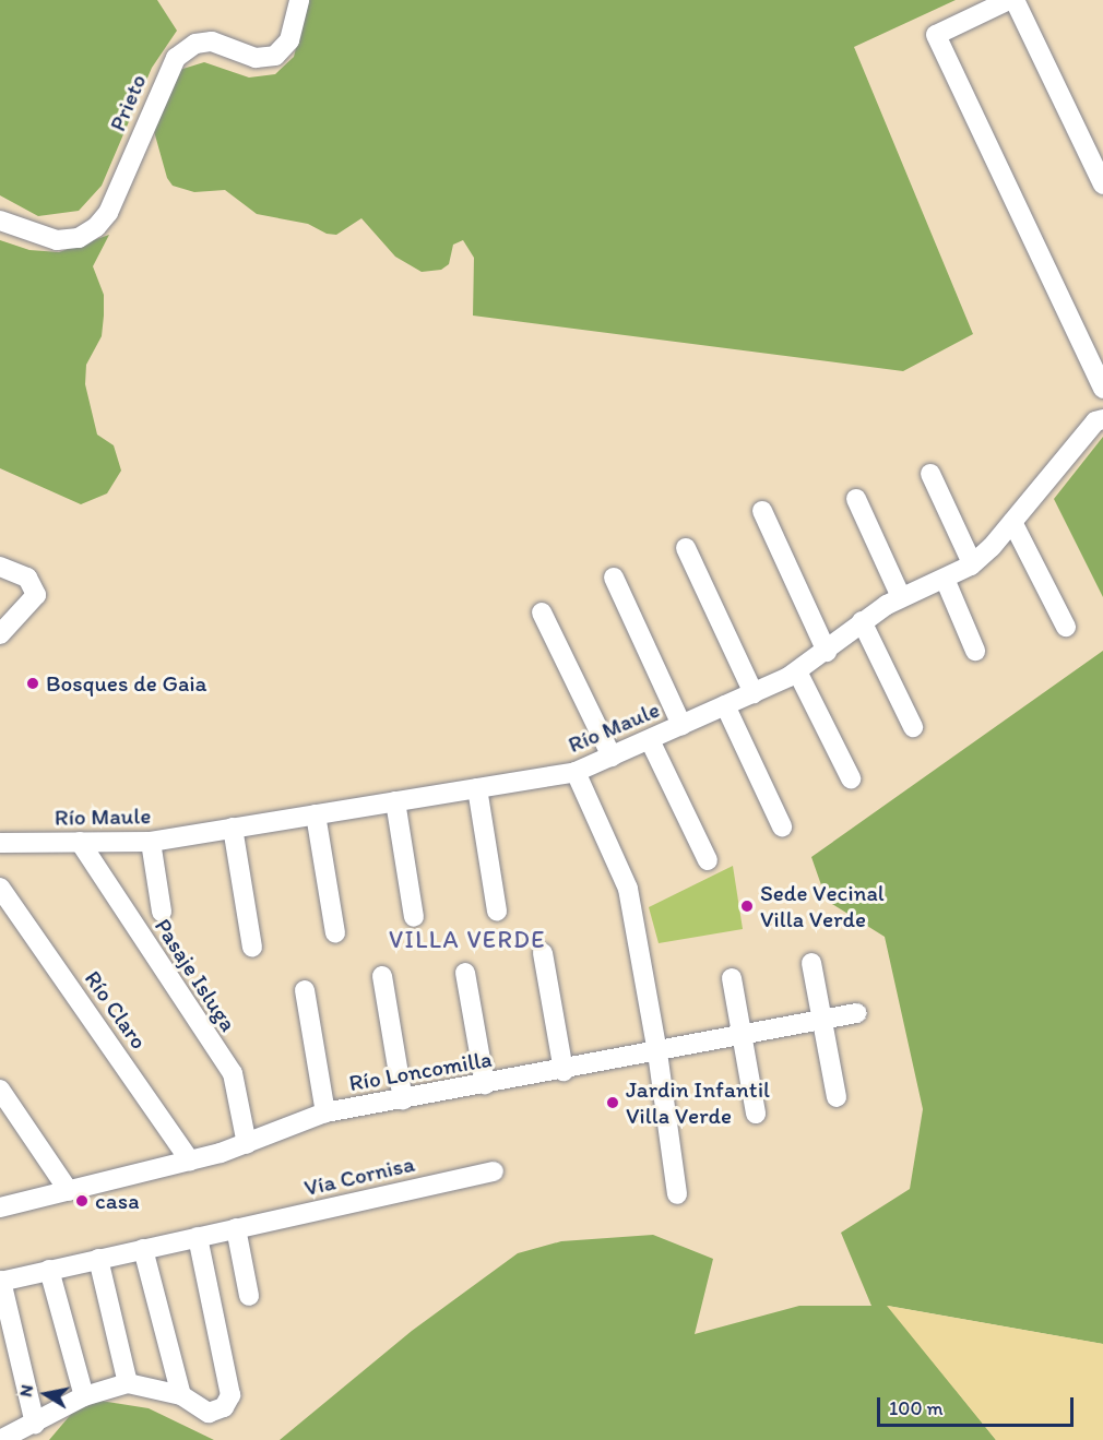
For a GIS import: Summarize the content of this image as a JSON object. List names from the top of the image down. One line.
{"streets":{"street":["Prieto","Río Maule","Pasaje Isluga","Río Claro","Río Loncomilla","Vía Cornisa"]},"crossings":[["Río Maule","Pasaje Isluga"],["Pasaje Isluga","Río Loncomilla"],["Río Claro","Río Loncomilla"]],"districts":["VILLA VERDE"],"places":["Bosques de Gaia","Sede Vecinal Villa Verde","Jardin Infantil Villa Verde","casa"],"scale_bar":"100 m","north":"left"}
